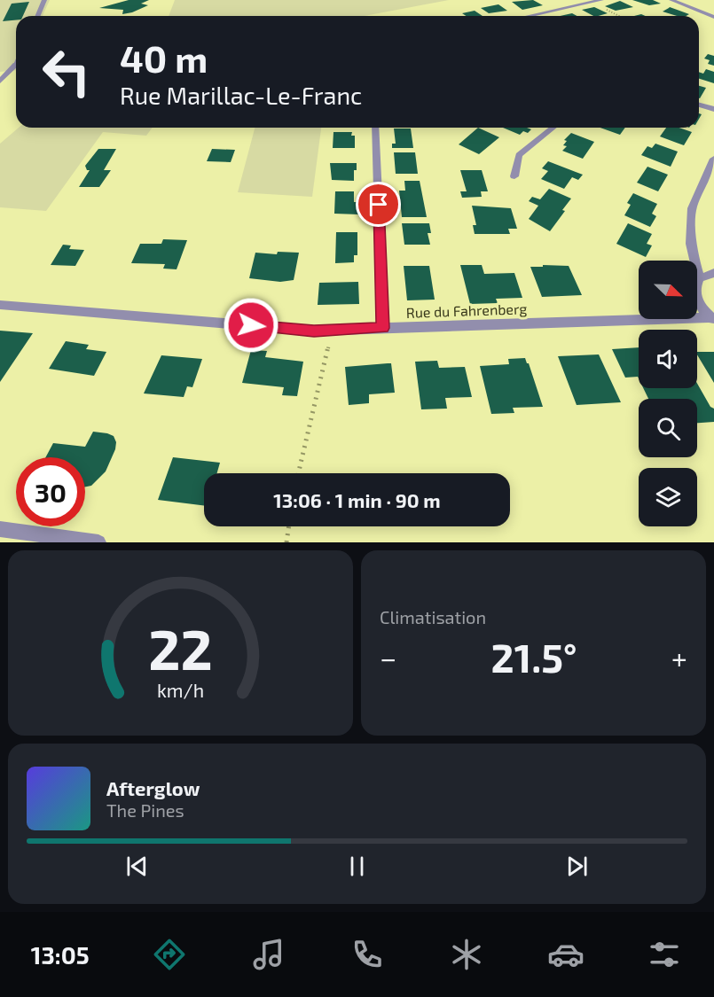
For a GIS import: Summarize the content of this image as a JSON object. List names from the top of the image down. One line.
{"streets":{"street":["Rue du Fahrenberg"]},"north":"bottom right","page":{"turn":["40 m","Rue Marillac-Le-Franc"],"limit":"30","trip":"13:06 · 1 min · 90 m","tile":"Climatisation","heat":["−","21.5°","+"],"song":["Afterglow","The Pines"],"tabs":"13:05","gauge":["22","km/h"]}}
